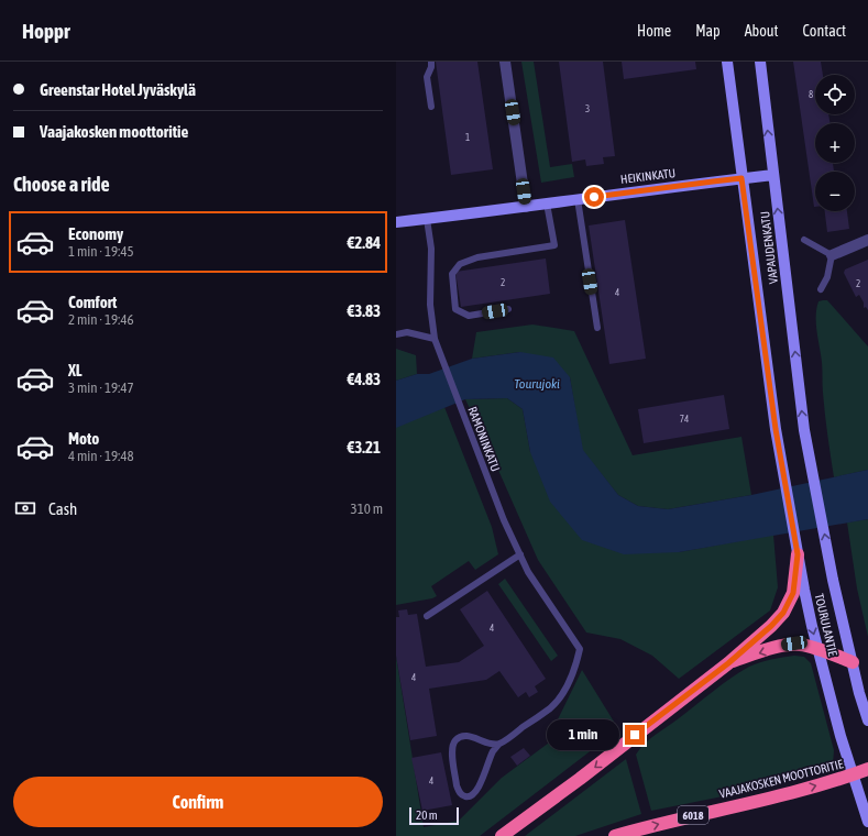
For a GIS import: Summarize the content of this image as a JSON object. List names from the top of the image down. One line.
{"streets":{"highway":["VAAJAKOSKEN MOOTTORITIE","6018"],"main road":["HEIKINKATU","VAPAUDENKATU","TOURULANTIE"],"lane":["RAMONINKATU"]},"crossings":[["HEIKINKATU","VAPAUDENKATU"],["HEIKINKATU","RAMONINKATU"],["VAPAUDENKATU","TOURULANTIE"],["TOURULANTIE","VAAJAKOSKEN MOOTTORITIE"],["TOURULANTIE","6018"],["VAAJAKOSKEN MOOTTORITIE","6018"]],"water":["Tourujoki"],"house_numbers":["8","3","1","2","2","4","74","4","4","4"],"scale_bar":"20 m","page":{"header":"Hoppr","nav":["Home","Map","About","Contact"],"banner":["Greenstar Hotel Jyväskylä","Vaajakosken moottoritie"],"map_buttons":["+","−"],"heading":"Choose a ride","list":[{"name":"Economy","note":"1 min · 19:45","value":"€2.84"},{"name":"Comfort","note":"2 min · 19:46","value":"€3.83"},{"name":"XL","note":"3 min · 19:47","value":"€4.83"},{"name":"Moto","note":"4 min · 19:48","value":"€3.21"}],"pay":["Cash","310 m"],"bubble":"1 min","buttons":"Confirm","scale":"20 m"}}
